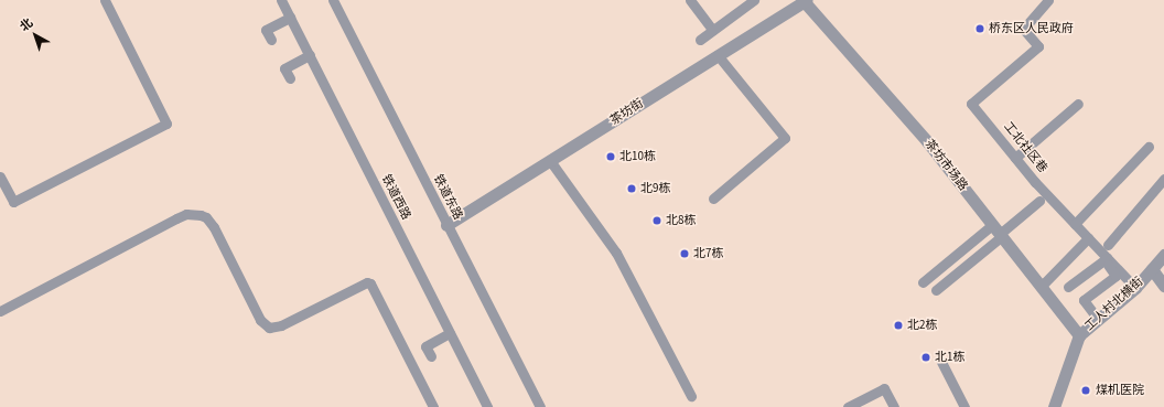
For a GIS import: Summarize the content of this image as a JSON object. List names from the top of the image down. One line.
{"streets":{"street":["茶坊街","工北社区巷","茶坊市场路","铁道西路","铁道东路","工人村北横街"]},"crossings":[["茶坊街","茶坊市场路"],["茶坊街","铁道东路"],["工北社区巷","工人村北横街"],["茶坊市场路","工人村北横街"]],"places":["桥东区人民政府","北10栋","北9栋","北8栋","北7栋","北2栋","北1栋","煤机医院"],"north":"top left"}
